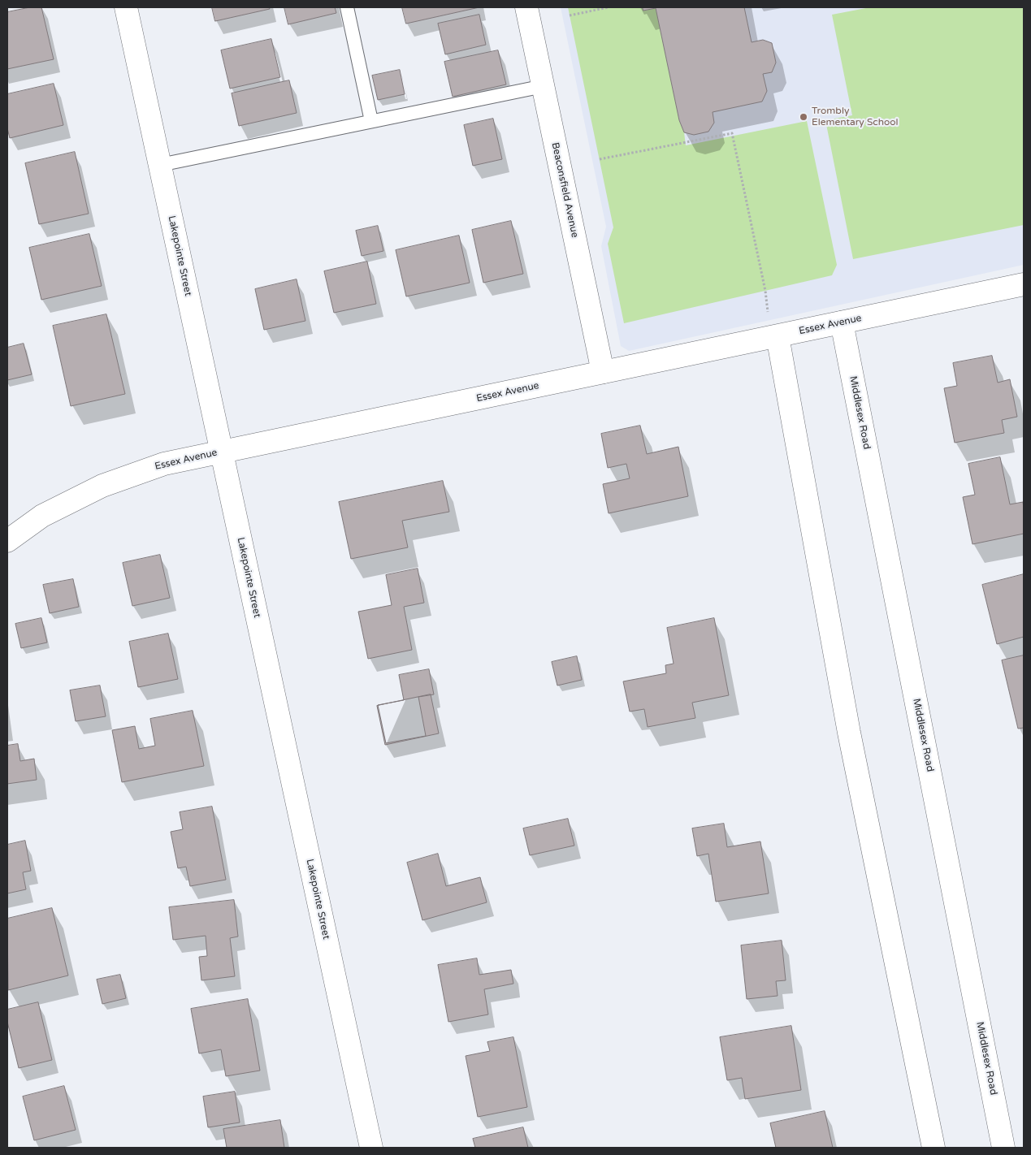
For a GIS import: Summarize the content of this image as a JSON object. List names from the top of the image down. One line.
{"streets":{"street":["Beaconsfield Avenue","Lakepointe Street","Essex Avenue","Middlesex Road"]},"crossings":[["Beaconsfield Avenue","Essex Avenue"],["Lakepointe Street","Essex Avenue"],["Essex Avenue","Middlesex Road"]],"places":["Trombly Elementary School"]}
